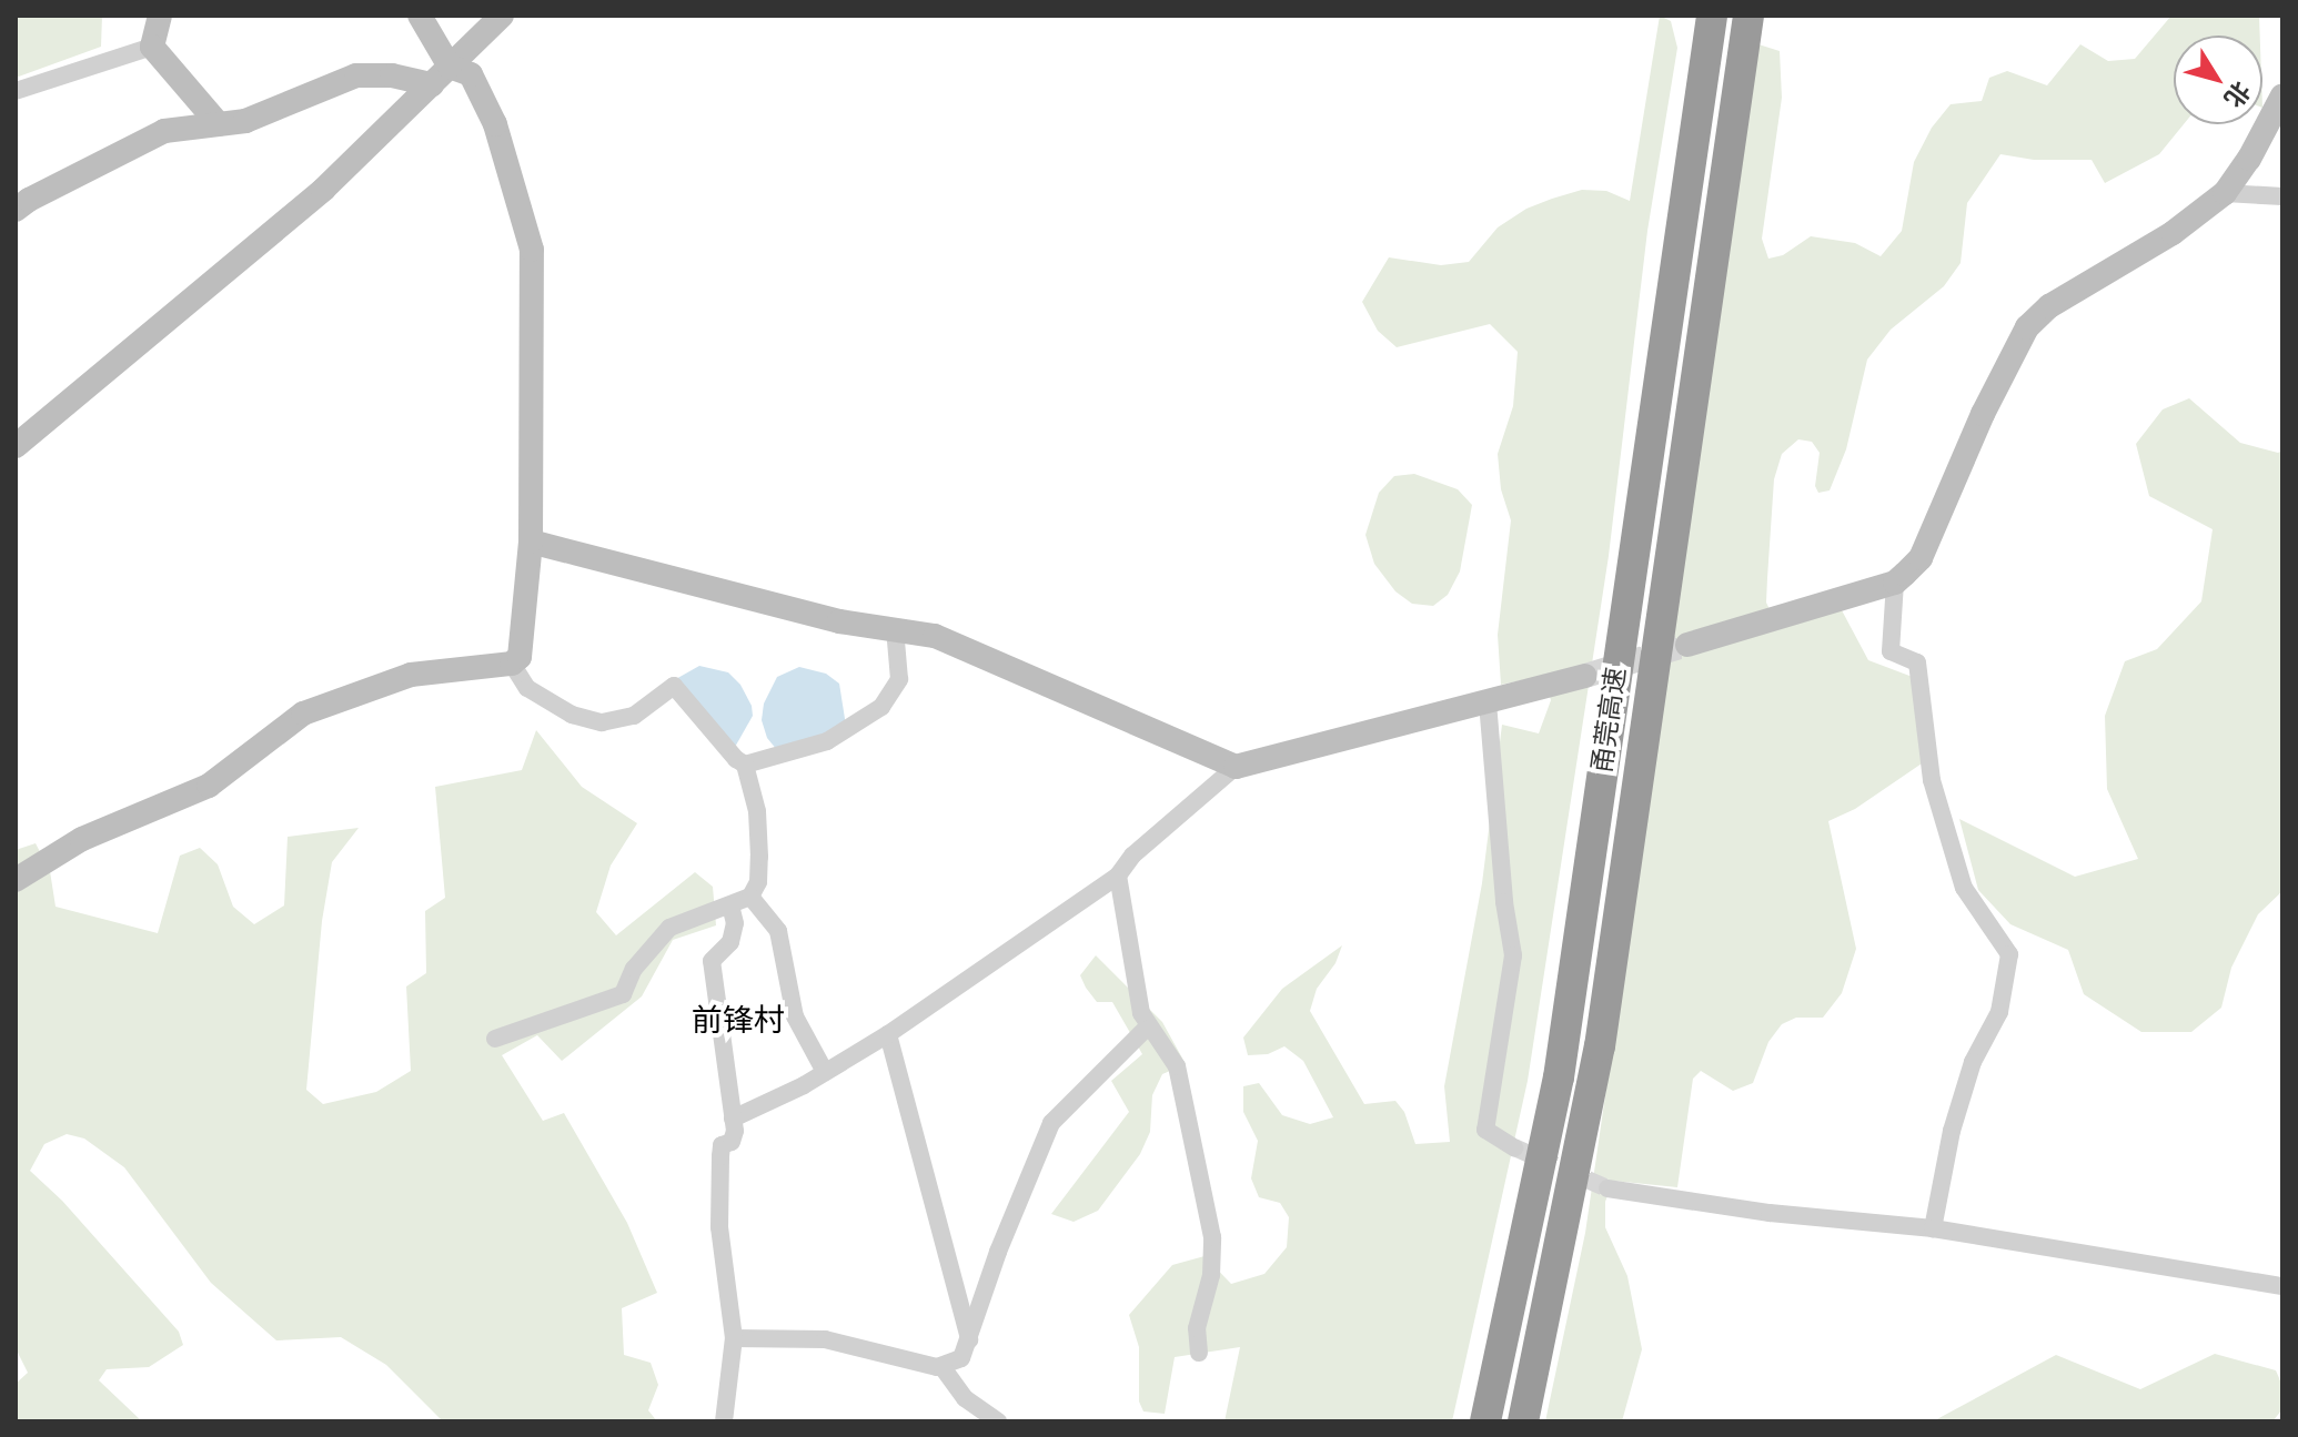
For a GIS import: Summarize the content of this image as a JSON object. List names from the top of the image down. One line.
{"streets":{"highway":["甬莞高速"]},"districts":["前锋村"],"north":"bottom right"}
